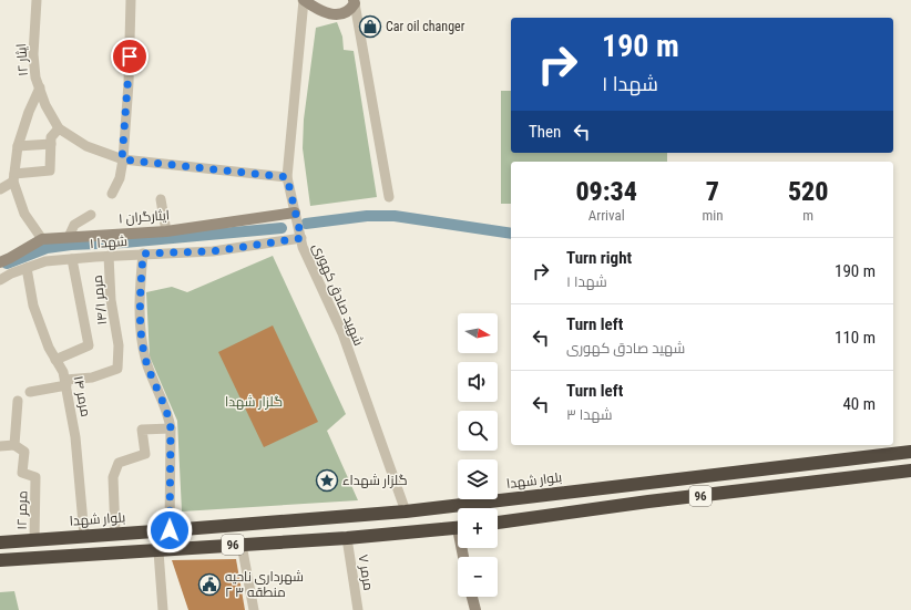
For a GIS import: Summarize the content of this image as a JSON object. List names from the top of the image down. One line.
{"streets":{"highway":["بلوار شهدا","96"],"street":["ایثار ۱۲","ایثارگران ۱","شهدا ۱","شهید صادق کهوری","مرمر ۱۴/۱","مرمر ۱۴","مرمر ۱۲","مرمر ۷"]},"crossings":[["ایثار ۱۲","ایثارگران ۱"],["ایثارگران ۱","شهید صادق کهوری"],["شهدا ۱","شهید صادق کهوری"],["شهدا ۱","مرمر ۱۴/۱"],["شهدا ۱","مرمر ۱۴"],["شهید صادق کهوری","بلوار شهدا"],["مرمر ۱۴/۱","مرمر ۱۴"],["مرمر ۱۴","بلوار شهدا"],["بلوار شهدا","مرمر ۱۲"],["96","مرمر ۷"]],"parks":["گلزار شهدا"],"places":{"shop":["Car oil changer"],"place":["گلزار شهداء"],"public building":["شهرداری ناحیه ۲ منطقه ۳"]},"north":"right","page":{"turn":["190 m","شهدا ۱"],"then":"Then","eta":["09:34","Arrival","7","min","520","m"],"list":[{"name":"Turn right","note":"شهدا ۱","value":"190 m"},{"name":"Turn left","note":"شهید صادق کهوری","value":"110 m"},{"name":"Turn left","note":"شهدا ۳","value":"40 m"}],"map_buttons":["+","−"]}}
